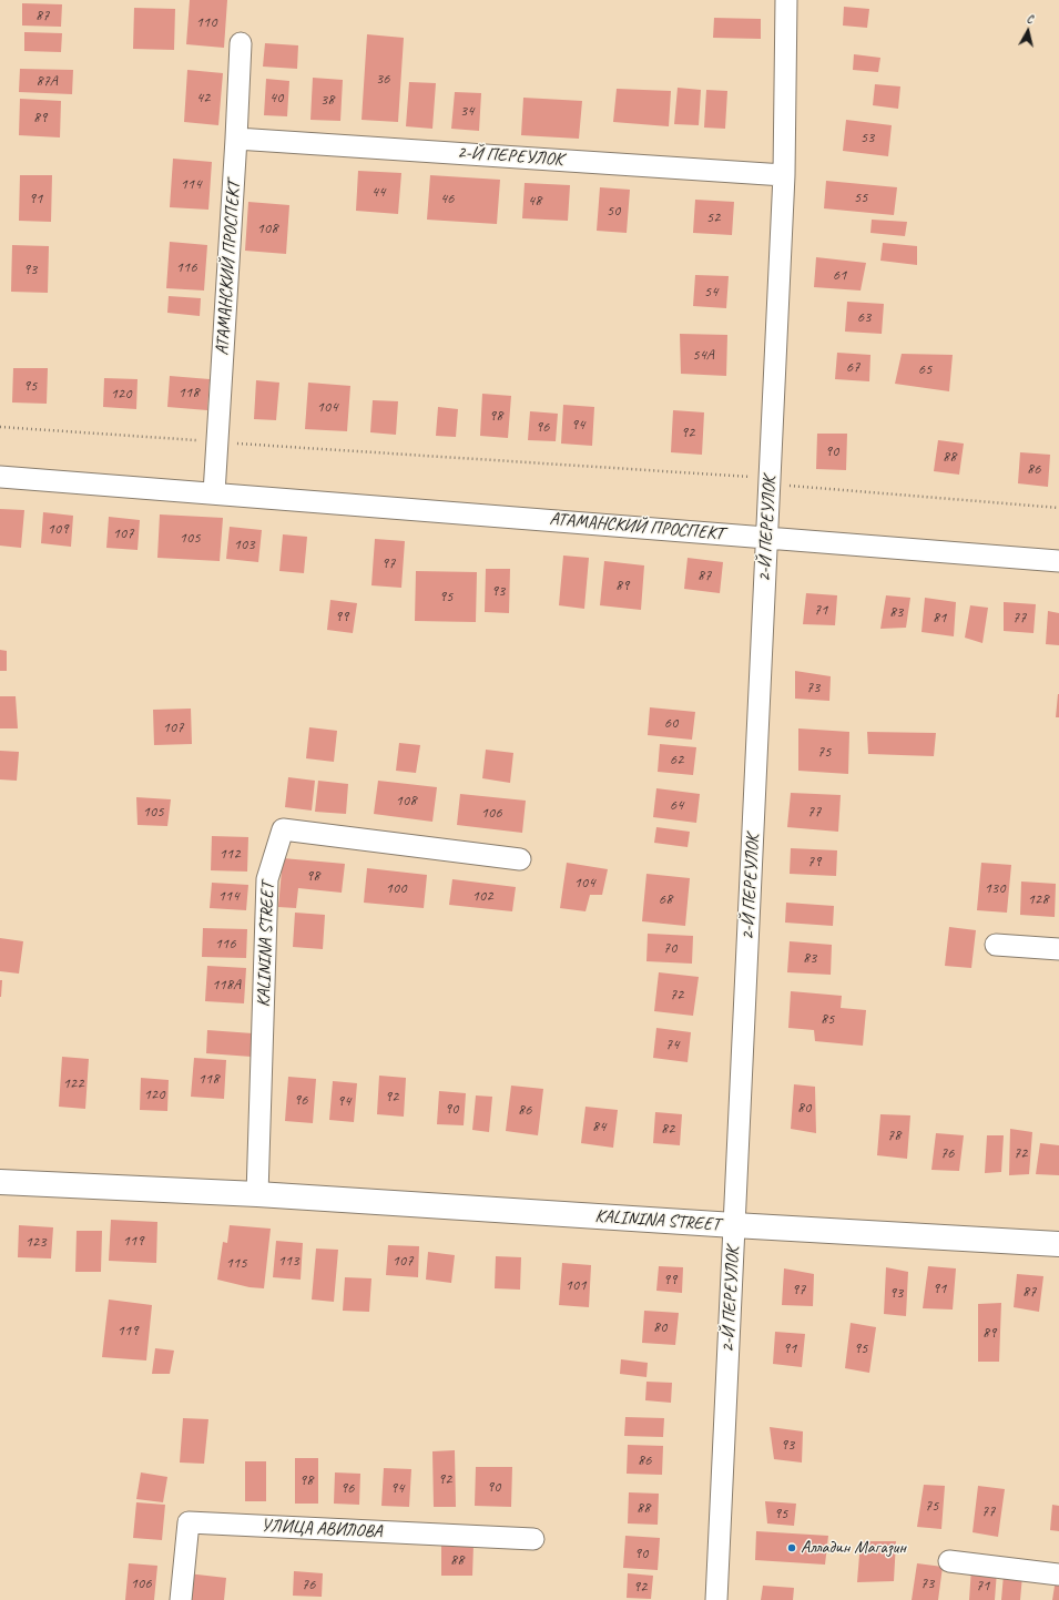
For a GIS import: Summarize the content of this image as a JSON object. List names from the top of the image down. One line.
{"streets":{"main road":["KALININA STREET"],"street":["2-Й ПЕРЕУЛОК","АТАМАНСКИЙ ПРОСПЕКТ","УЛИЦА АВИЛОВА"]},"crossings":[["2-Й ПЕРЕУЛОК","АТАМАНСКИЙ ПРОСПЕКТ"],["2-Й ПЕРЕУЛОК","KALININA STREET"]],"places":["Алладин Магазин"],"house_numbers":["87","110","36","87А","42","40","38","34","89","53","114","44","55","91","46","48","50","52","108","116","93","61","54","63","54А","67","65","95","118","120","104","98","94","96","92","90","88","86","109","107","105","103","97","87","89","93","95","71","83","99","81","77","73","60","107","75","62","108","64","105","77","106","112","79","98","104","100","130","114","102","68","128","116","70","83","118А","72","85","74","118","122","120","92","96","94","80","90","86","84","82","78","76","72","119","123","113","107","115","99","101","91","97","87","93","80","119","89","91","95","93","86","92","98","90","96","94","75","88","77","95","90","88","106","73","76","71","92"],"north":"top"}
